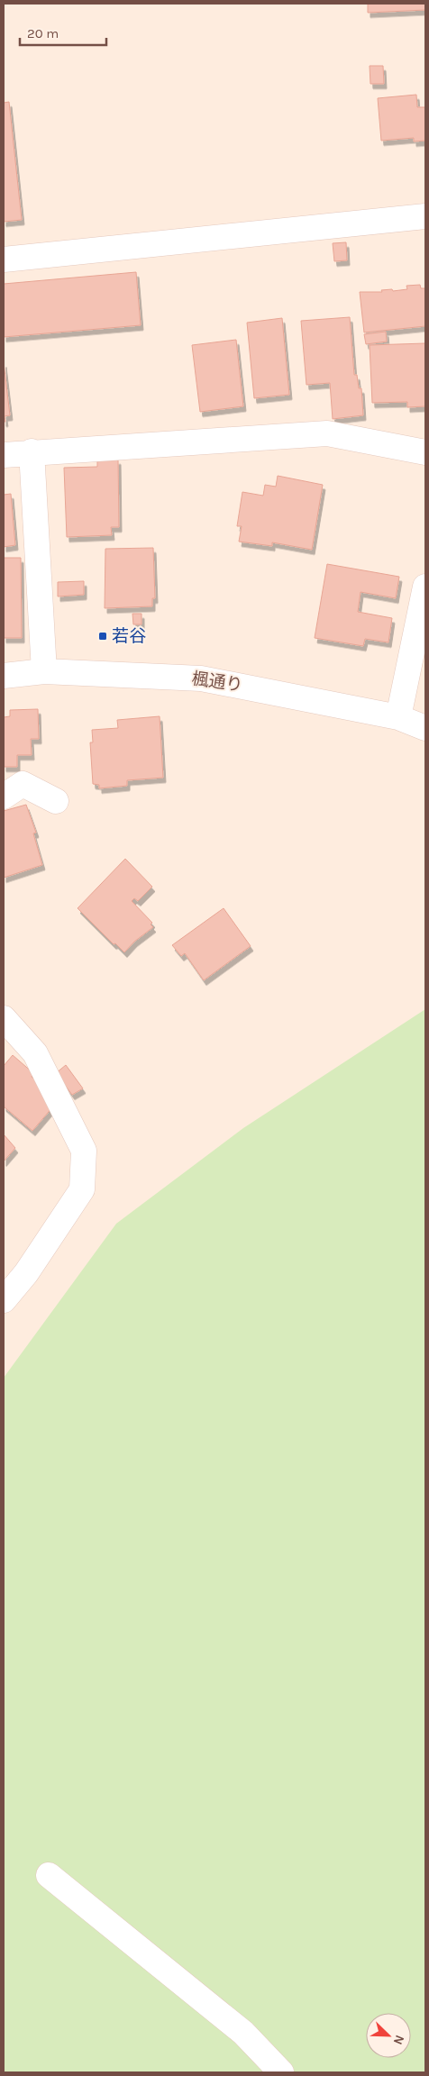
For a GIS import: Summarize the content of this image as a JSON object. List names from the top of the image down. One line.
{"streets":{"street":["楓通り"]},"places":{"transit":["若谷"]},"scale_bar":"20 m","north":"bottom right"}
